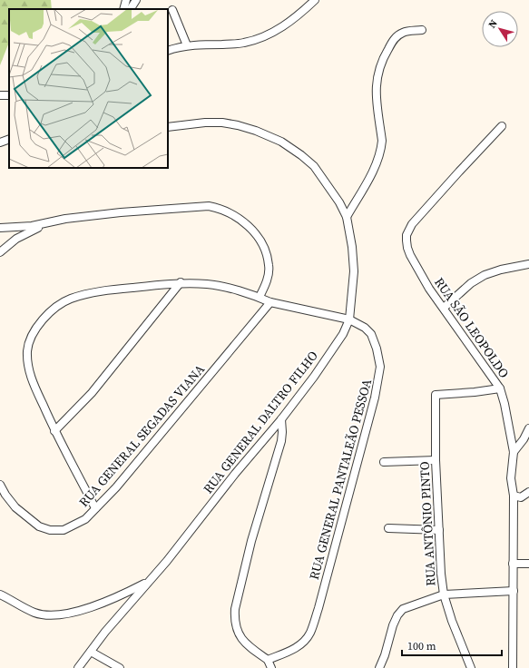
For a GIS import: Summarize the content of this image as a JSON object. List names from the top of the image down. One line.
{"streets":{"street":["RUA SÃO LEOPOLDO","RUA GENERAL DALTRO FILHO","RUA GENERAL SEGADAS VIANA","RUA GENERAL PANTALEÃO PESSOA","RUA ANTÔNIO PINTO"]},"crossings":[["RUA SÃO LEOPOLDO","RUA ANTÔNIO PINTO"],["RUA GENERAL DALTRO FILHO","RUA GENERAL PANTALEÃO PESSOA"],["RUA GENERAL SEGADAS VIANA","RUA GENERAL PANTALEÃO PESSOA"]],"scale_bar":"100 m","north":"top left"}
